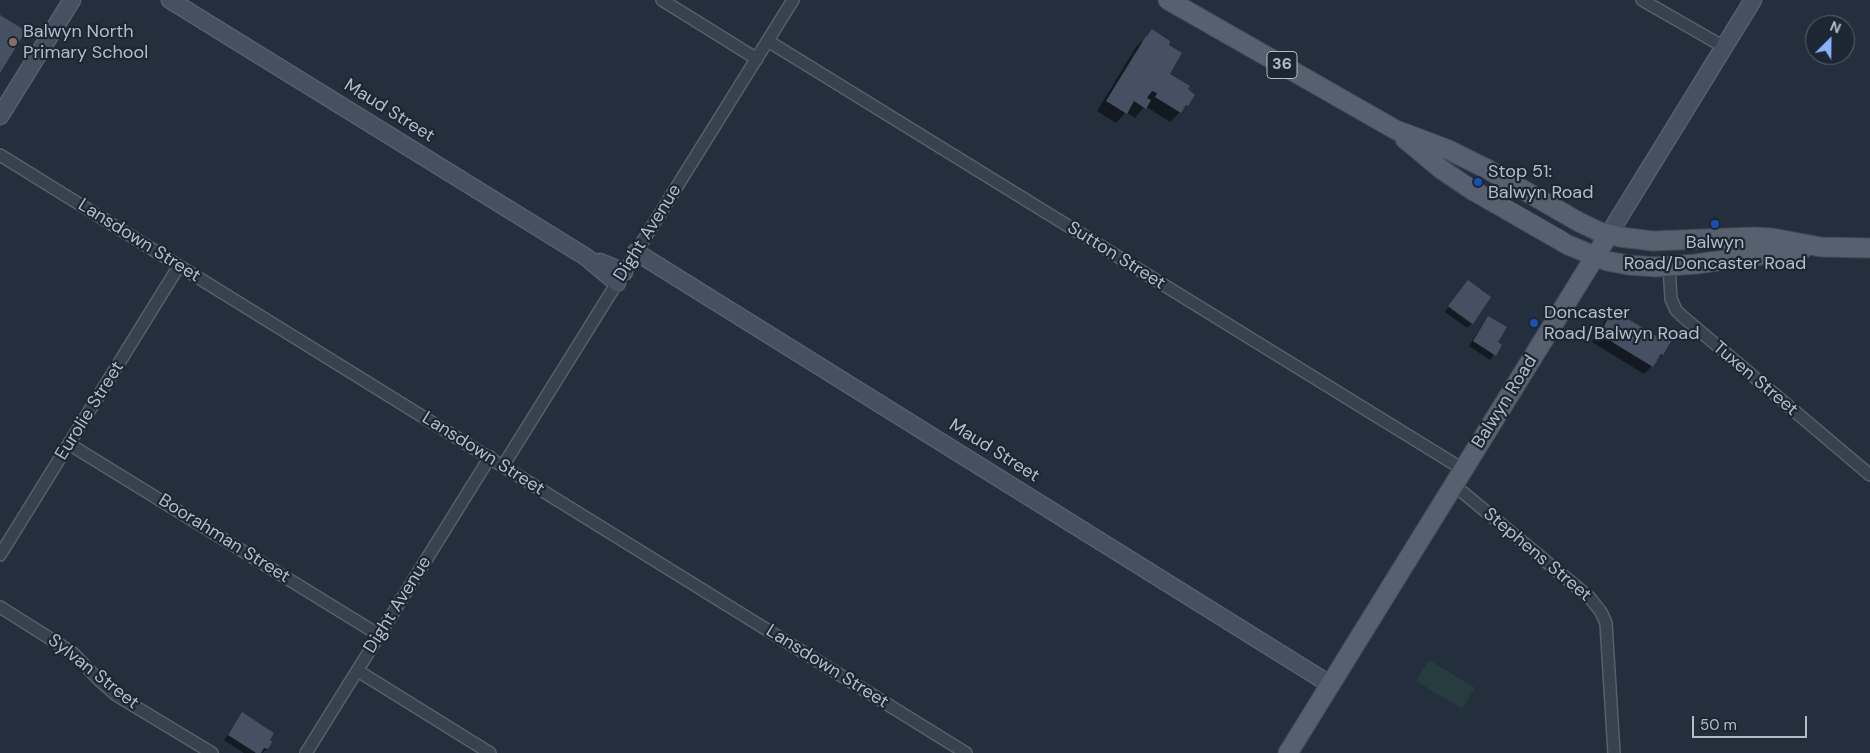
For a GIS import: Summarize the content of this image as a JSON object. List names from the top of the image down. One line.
{"streets":{"main road":["36","Balwyn Road"],"street":["Maud Street","Dight Avenue","Lansdown Street","Sutton Street","Tuxen Street","Eurolie Street","Boorahman Street","Stephens Street","Sylvan Street"]},"crossings":[["36","Tuxen Street"],["36","Balwyn Road"],["Maud Street","Dight Avenue"],["Maud Street","Balwyn Road"],["Dight Avenue","Lansdown Street"],["Dight Avenue","Sutton Street"],["Dight Avenue","Boorahman Street"],["Lansdown Street","Eurolie Street"],["Sutton Street","Balwyn Road"],["Sutton Street","Stephens Street"],["Balwyn Road","Stephens Street"],["Eurolie Street","Boorahman Street"]],"places":["Balwyn North Primary School","Stop 51: Balwyn Road","Balwyn Road/Doncaster Road","Doncaster Road/Balwyn Road"],"scale_bar":"50 m","north":"top right"}
